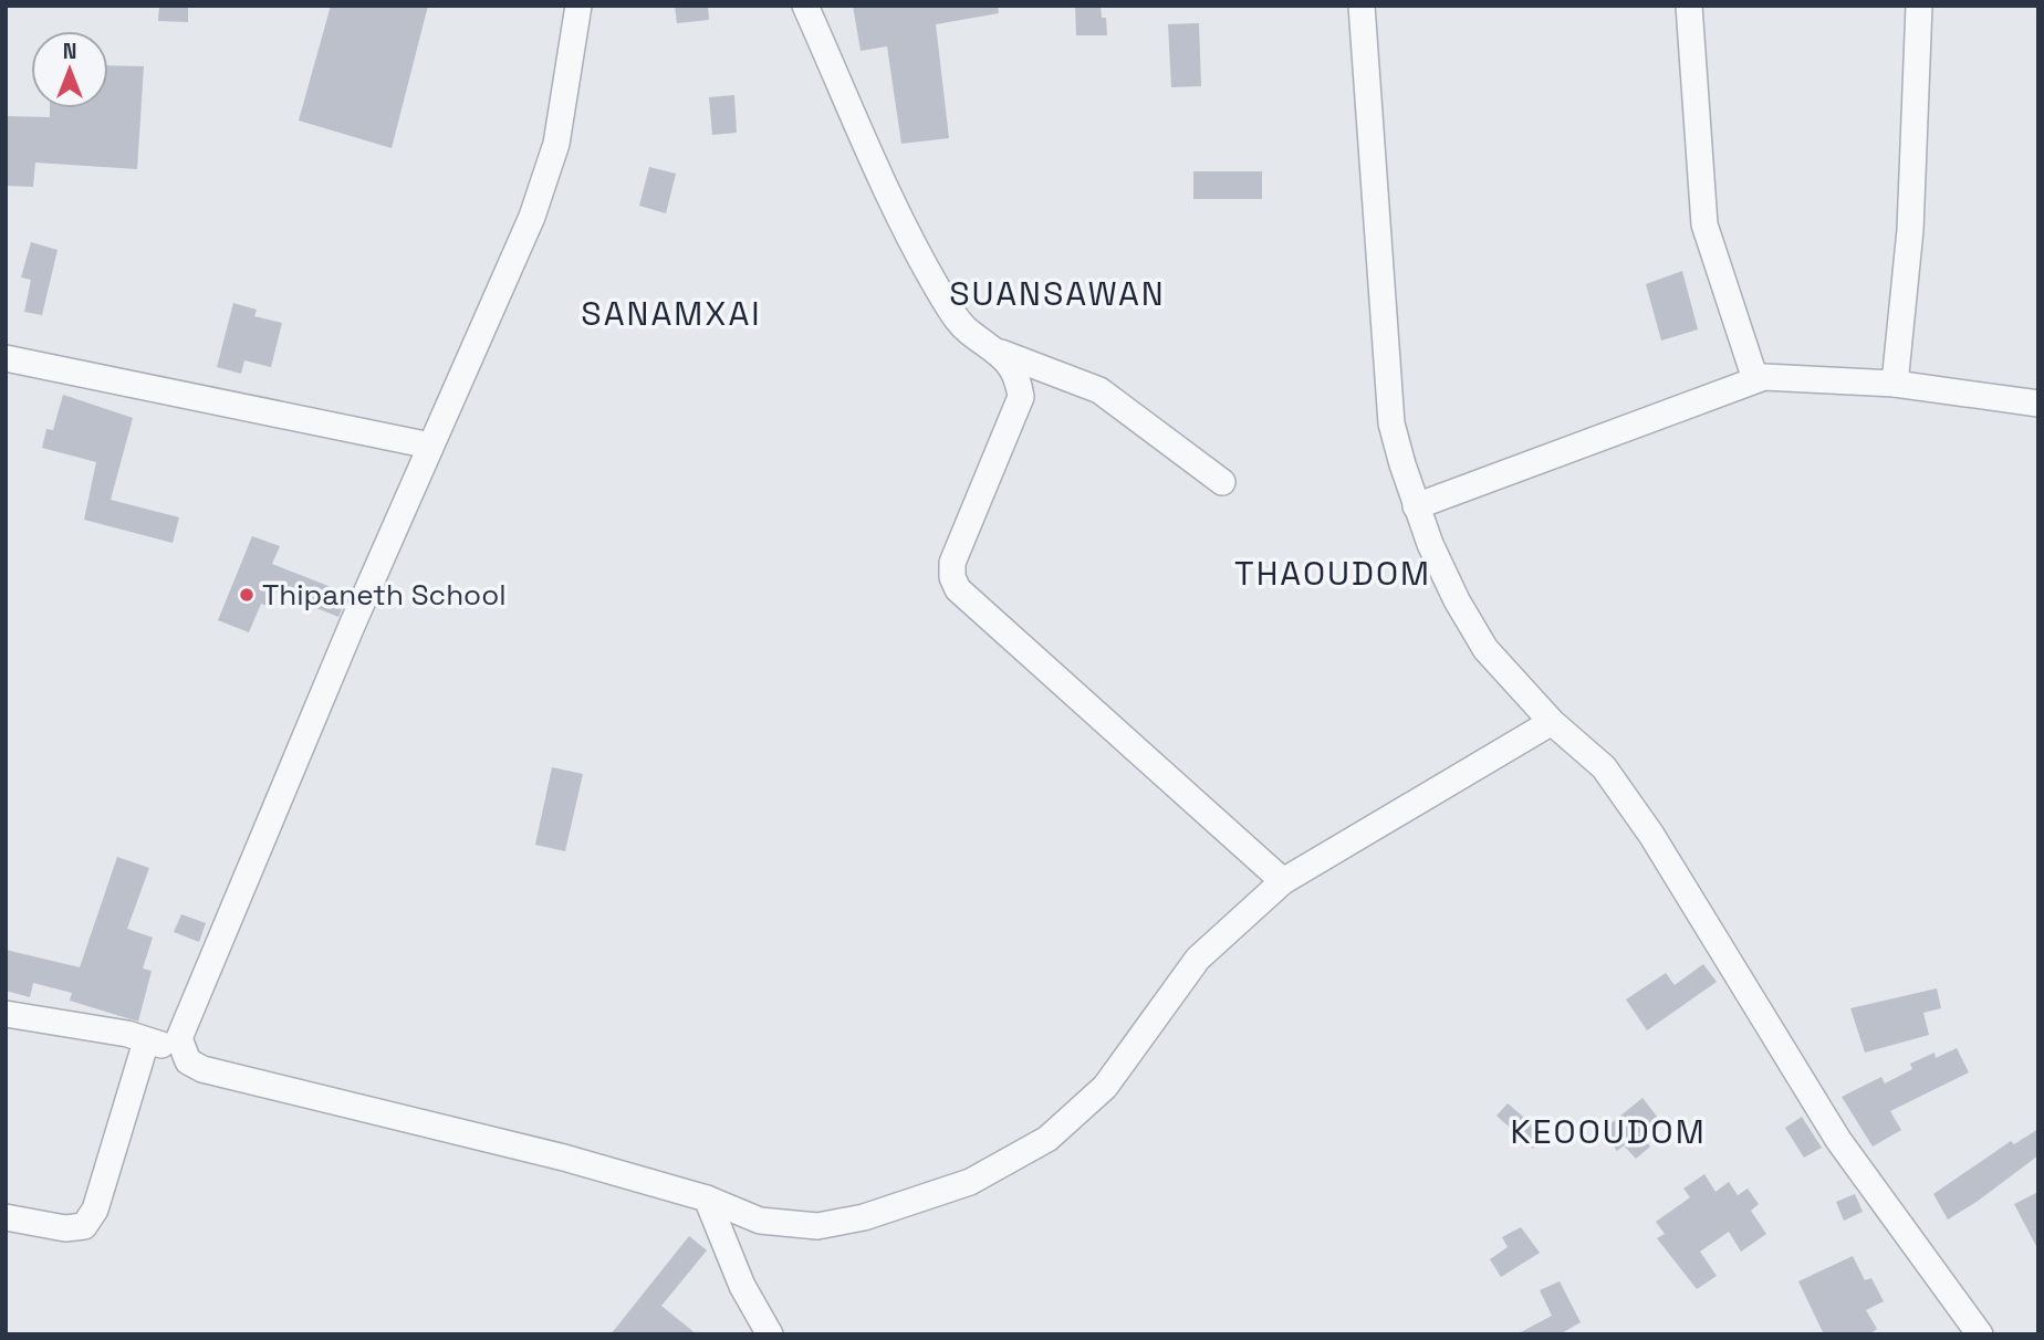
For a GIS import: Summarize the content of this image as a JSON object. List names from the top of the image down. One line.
{"districts":["SUANSAWAN","SANAMXAI","THAOUDOM","KEOOUDOM"],"places":["Thipaneth School"],"north":"top"}
